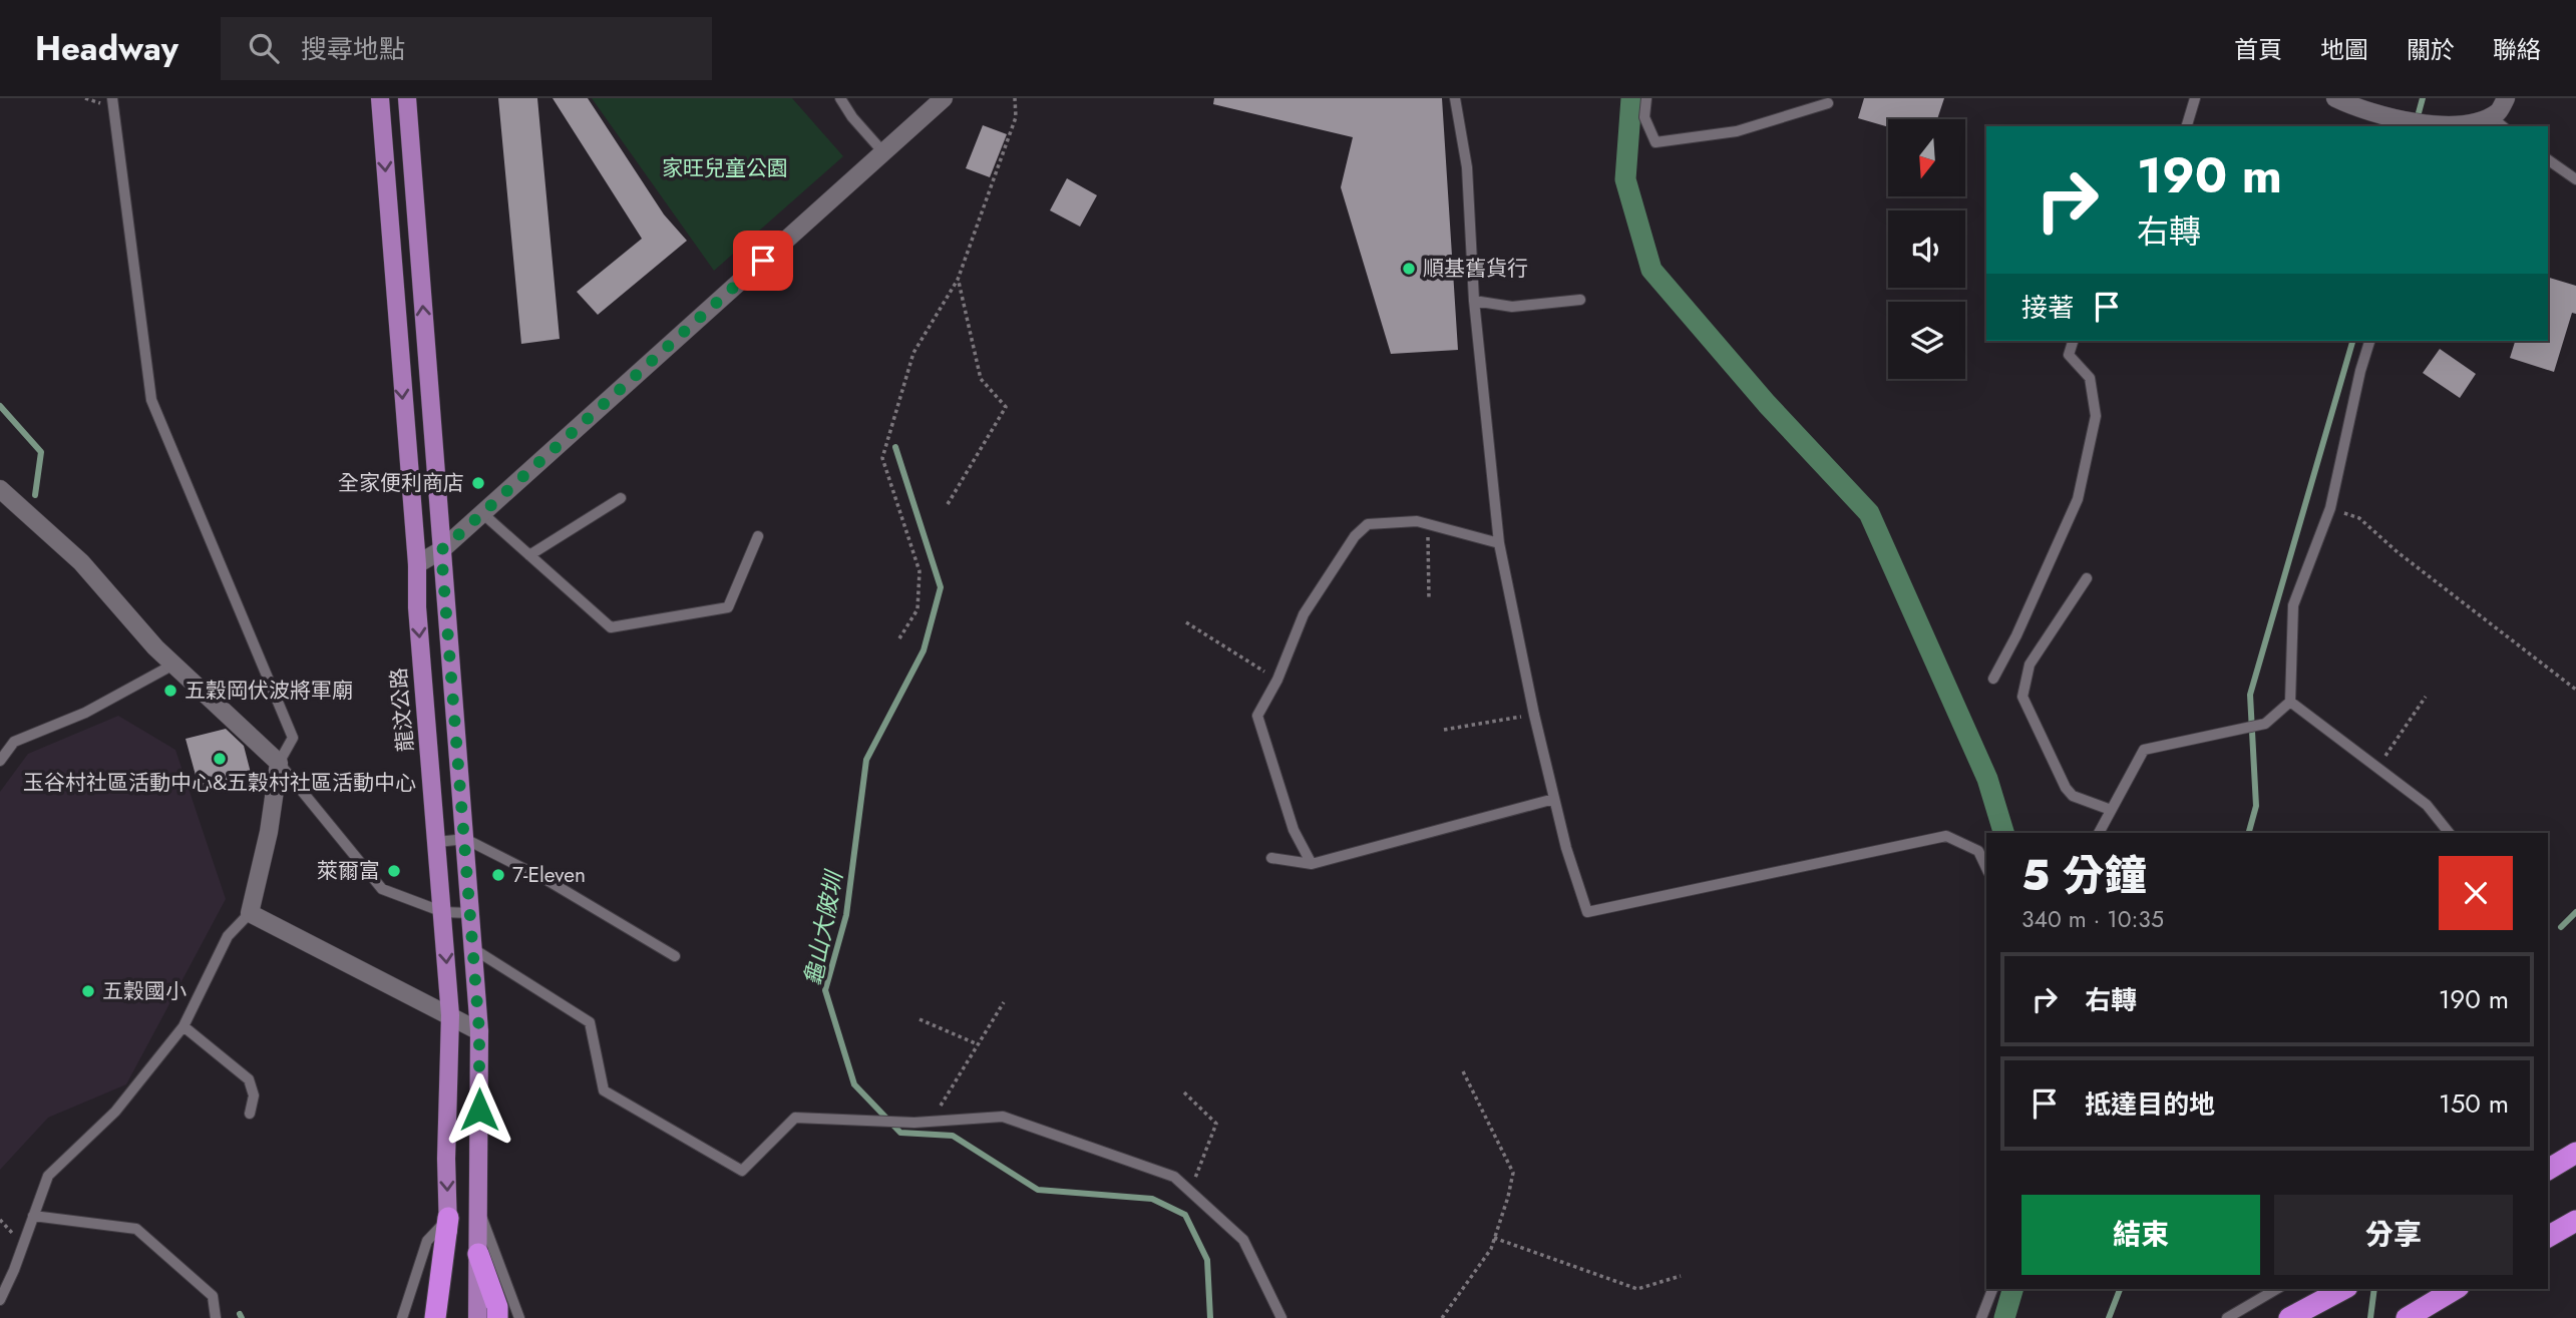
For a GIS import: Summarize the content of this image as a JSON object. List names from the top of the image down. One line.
{"streets":{"main road":["龍汶公路"]},"water":["龜山大陂圳"],"parks":["家旺兒童公園"],"places":["順基舊貨行","全家便利商店","五穀岡伏波將軍廟","玉谷村社區活動中心&五穀村社區活動中心","萊爾富","7-Eleven","五穀國小"],"north":"bottom","page":{"header":"Headway","search":"搜尋地點","nav":["首頁","地圖","關於","聯絡"],"turn":["190 m","右轉"],"then":"接著","heading":["5 分鐘","340 m · 10:35"],"list":[{"name":"右轉","value":"190 m"},{"name":"抵達目的地","value":"150 m"}],"buttons":["結束","分享"]}}
